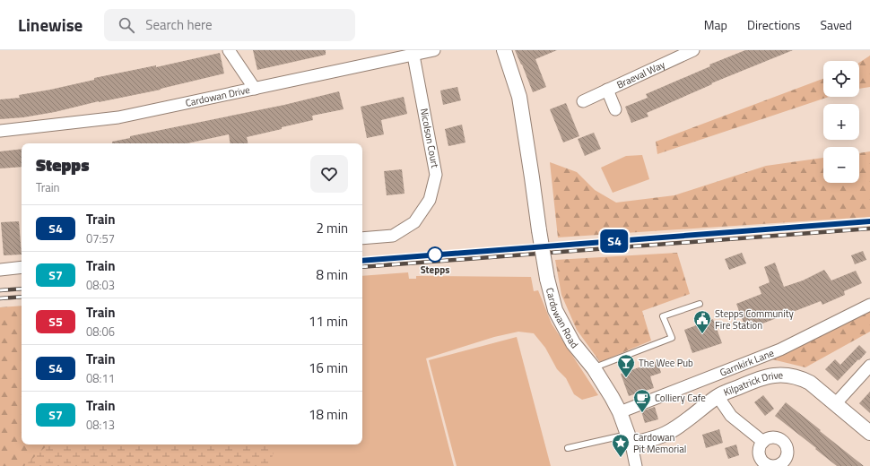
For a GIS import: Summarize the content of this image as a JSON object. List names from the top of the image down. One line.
{"streets":{"street":["Braeval Way","Cardowan Drive","Nicolson Court","Cardowan Road","Garnkirk Lane","Kilpatrick Drive"]},"crossings":[["Cardowan Drive","Nicolson Court"],["Cardowan Road","Garnkirk Lane"],["Cardowan Road","Kilpatrick Drive"]],"places":{"other":["Stepps"],"public building":["Stepps Community Fire Station"],"bar":["The Wee Pub"],"cafe":["Colliery Cafe"],"place":["Cardowan Pit Memorial"]},"page":{"header":"Linewise","search":"Search here","nav":["Map","Directions","Saved"],"on_map":"S4","map_buttons":["+","−"],"heading":["Stepps","Train"],"list":[{"mark":"S4","name":"Train","note":"07:57","value":"2 min"},{"mark":"S7","name":"Train","note":"08:03","value":"8 min"},{"mark":"S5","name":"Train","note":"08:06","value":"11 min"},{"mark":"S4","name":"Train","note":"08:11","value":"16 min"},{"mark":"S7","name":"Train","note":"08:13","value":"18 min"}]}}
